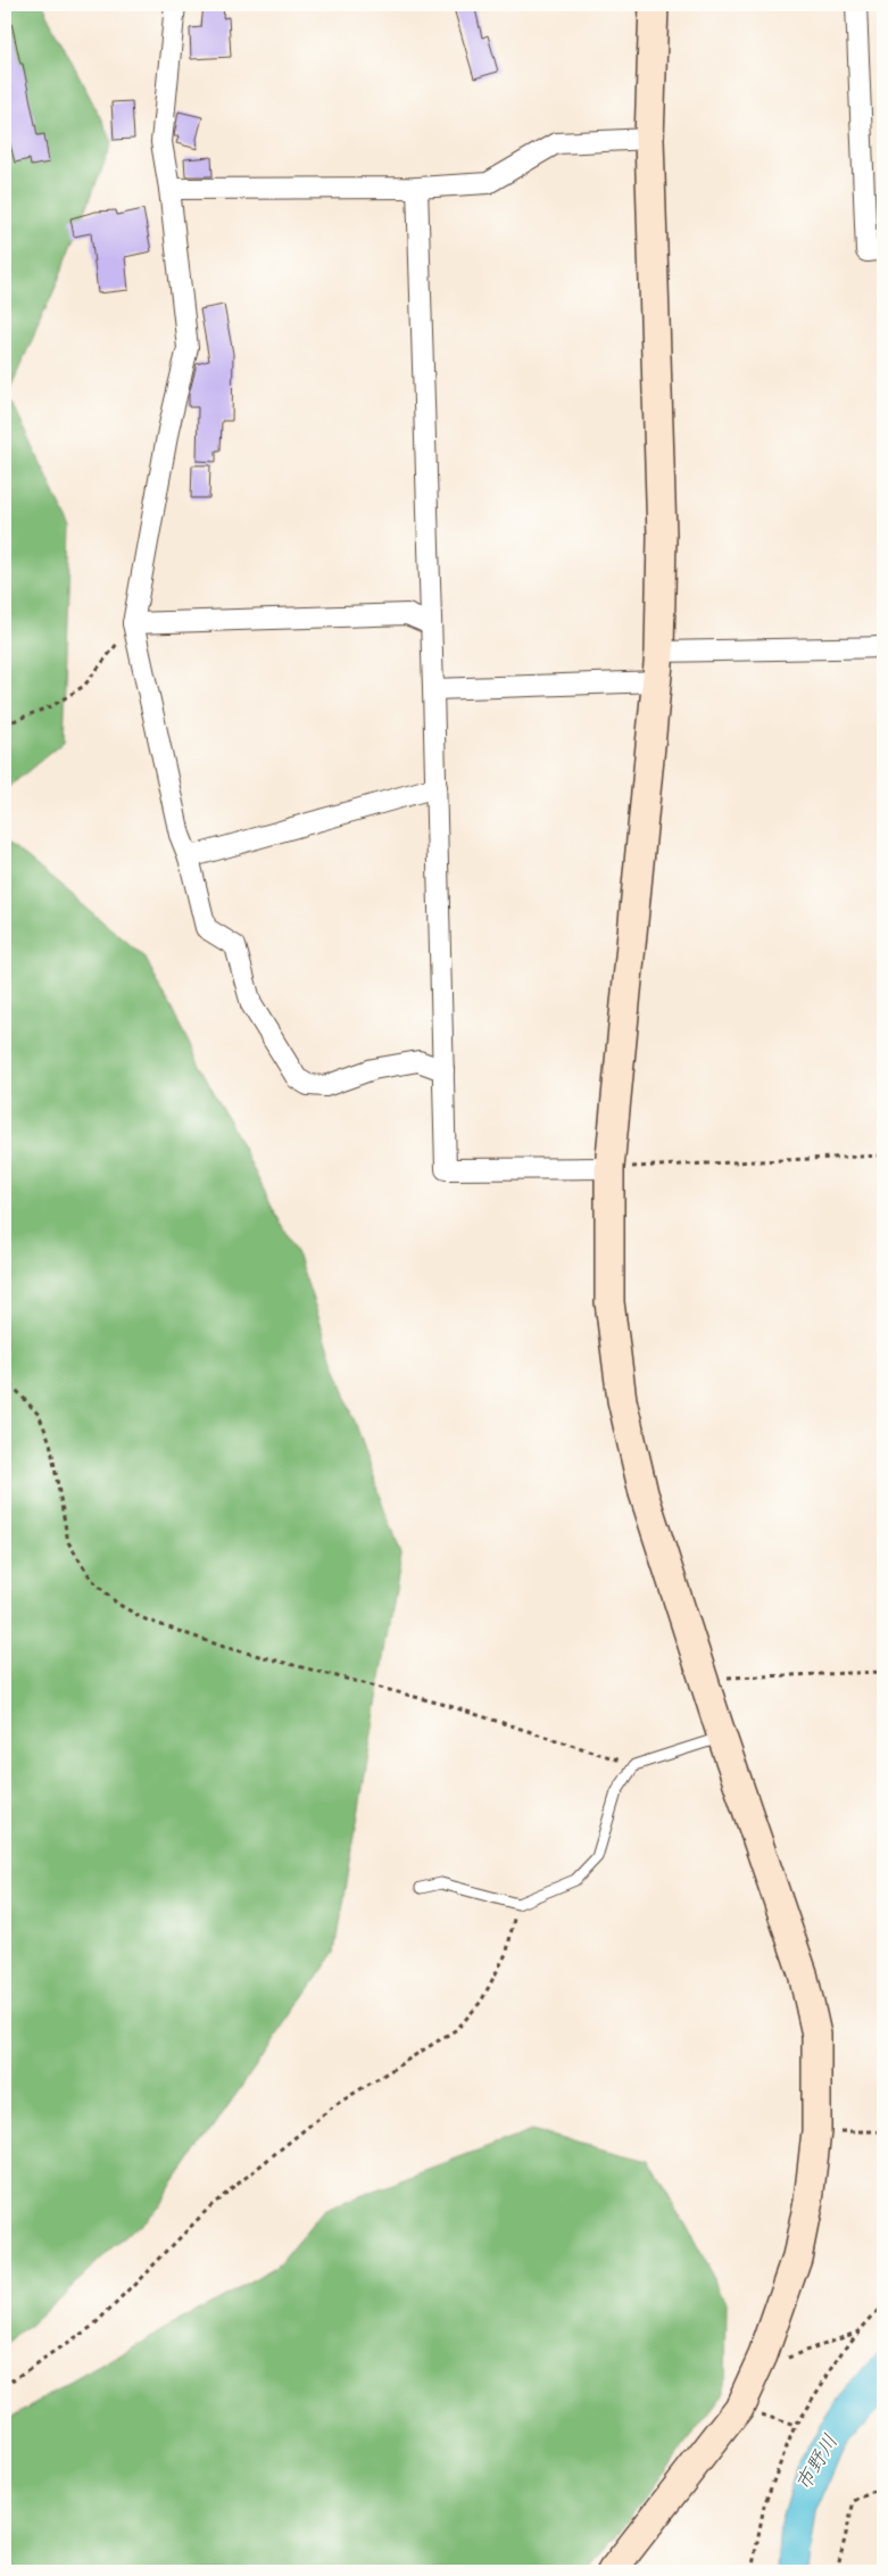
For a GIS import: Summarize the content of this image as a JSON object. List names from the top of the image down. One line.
{"water":["市野川"]}
